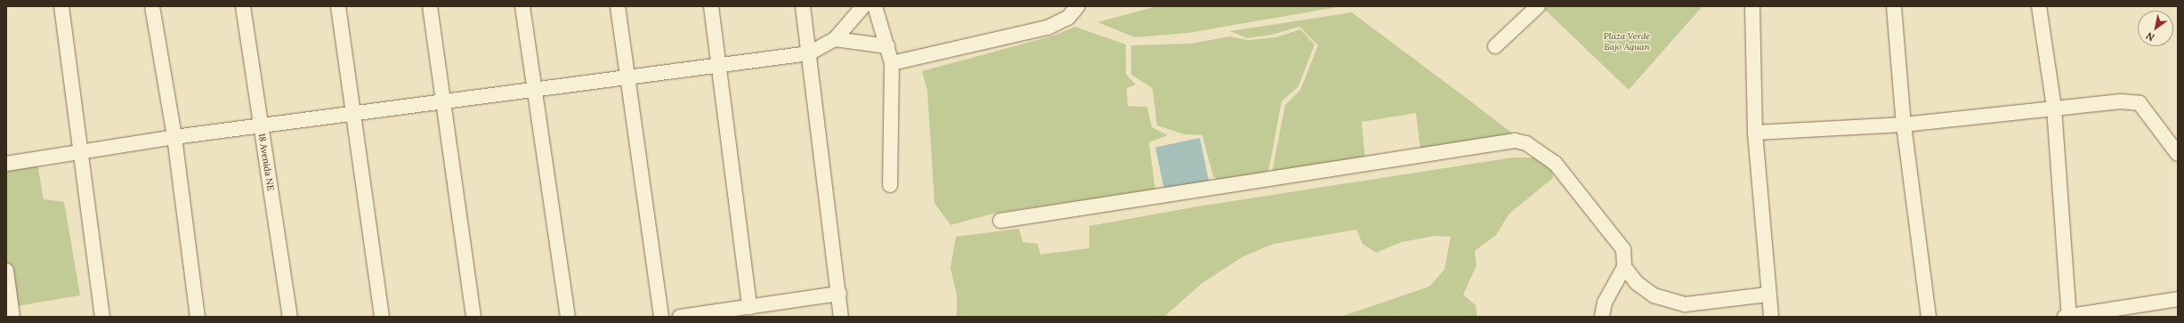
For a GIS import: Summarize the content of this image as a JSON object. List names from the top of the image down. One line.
{"streets":{"street":["18 Avenida NE"]},"parks":["Plaza Verde Bajo Aguan"],"north":"bottom left"}
